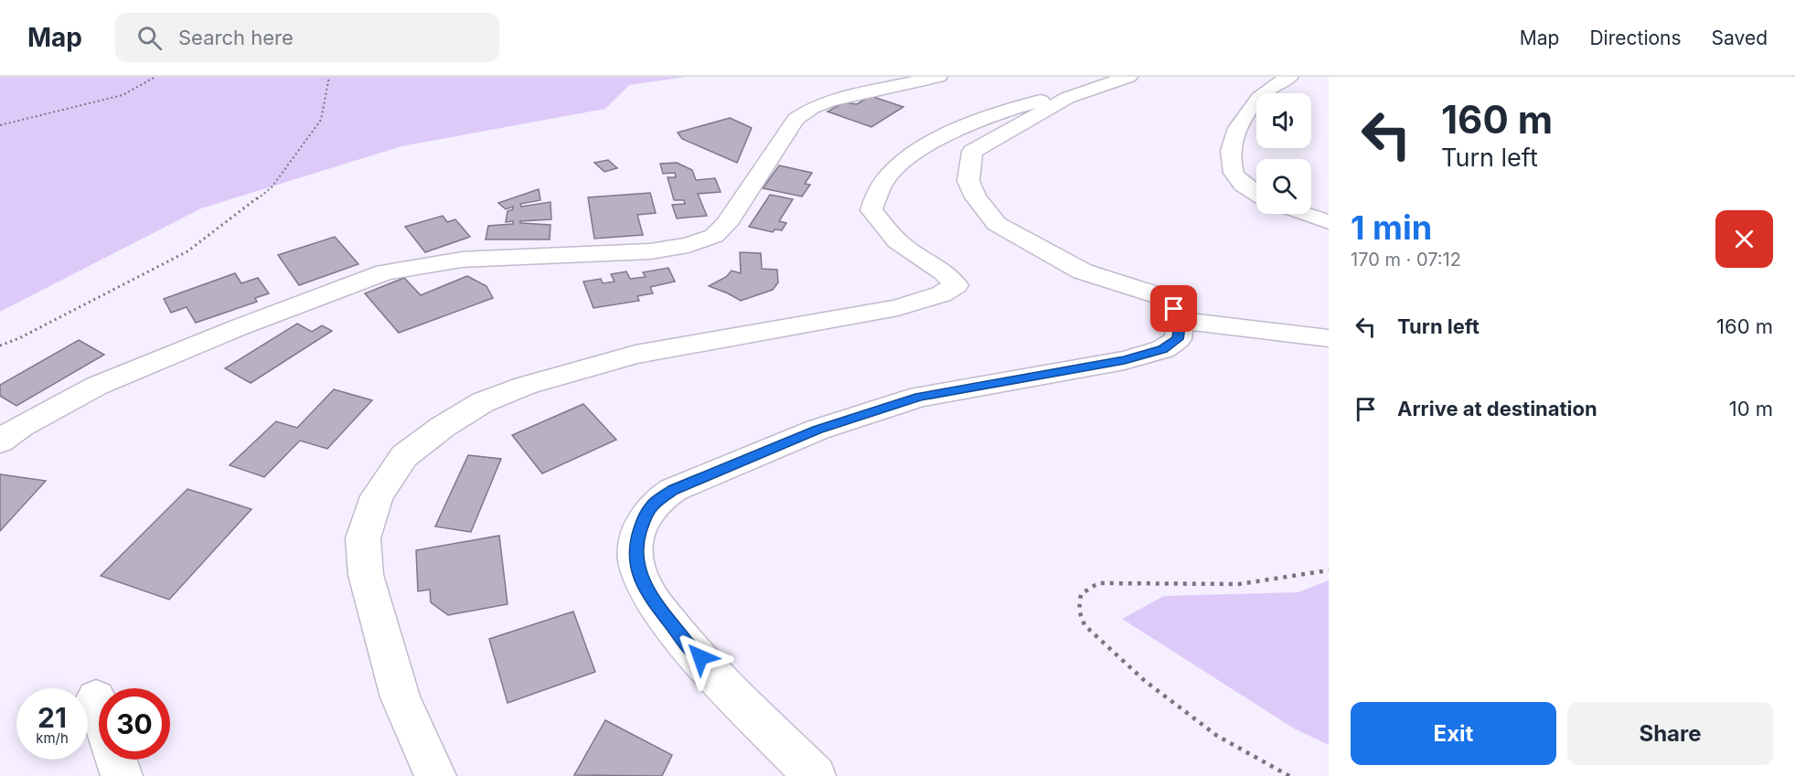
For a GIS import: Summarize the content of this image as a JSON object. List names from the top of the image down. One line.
{"page":{"header":"Map","search":"Search here","nav":["Map","Directions","Saved"],"turn":["160 m","Turn left"],"heading":["1 min","170 m · 07:12"],"list":[{"name":"Turn left","value":"160 m"},{"name":"Arrive at destination","value":"10 m"}],"speed":"21 km/h","limit":"30","buttons":["Exit","Share"]}}
